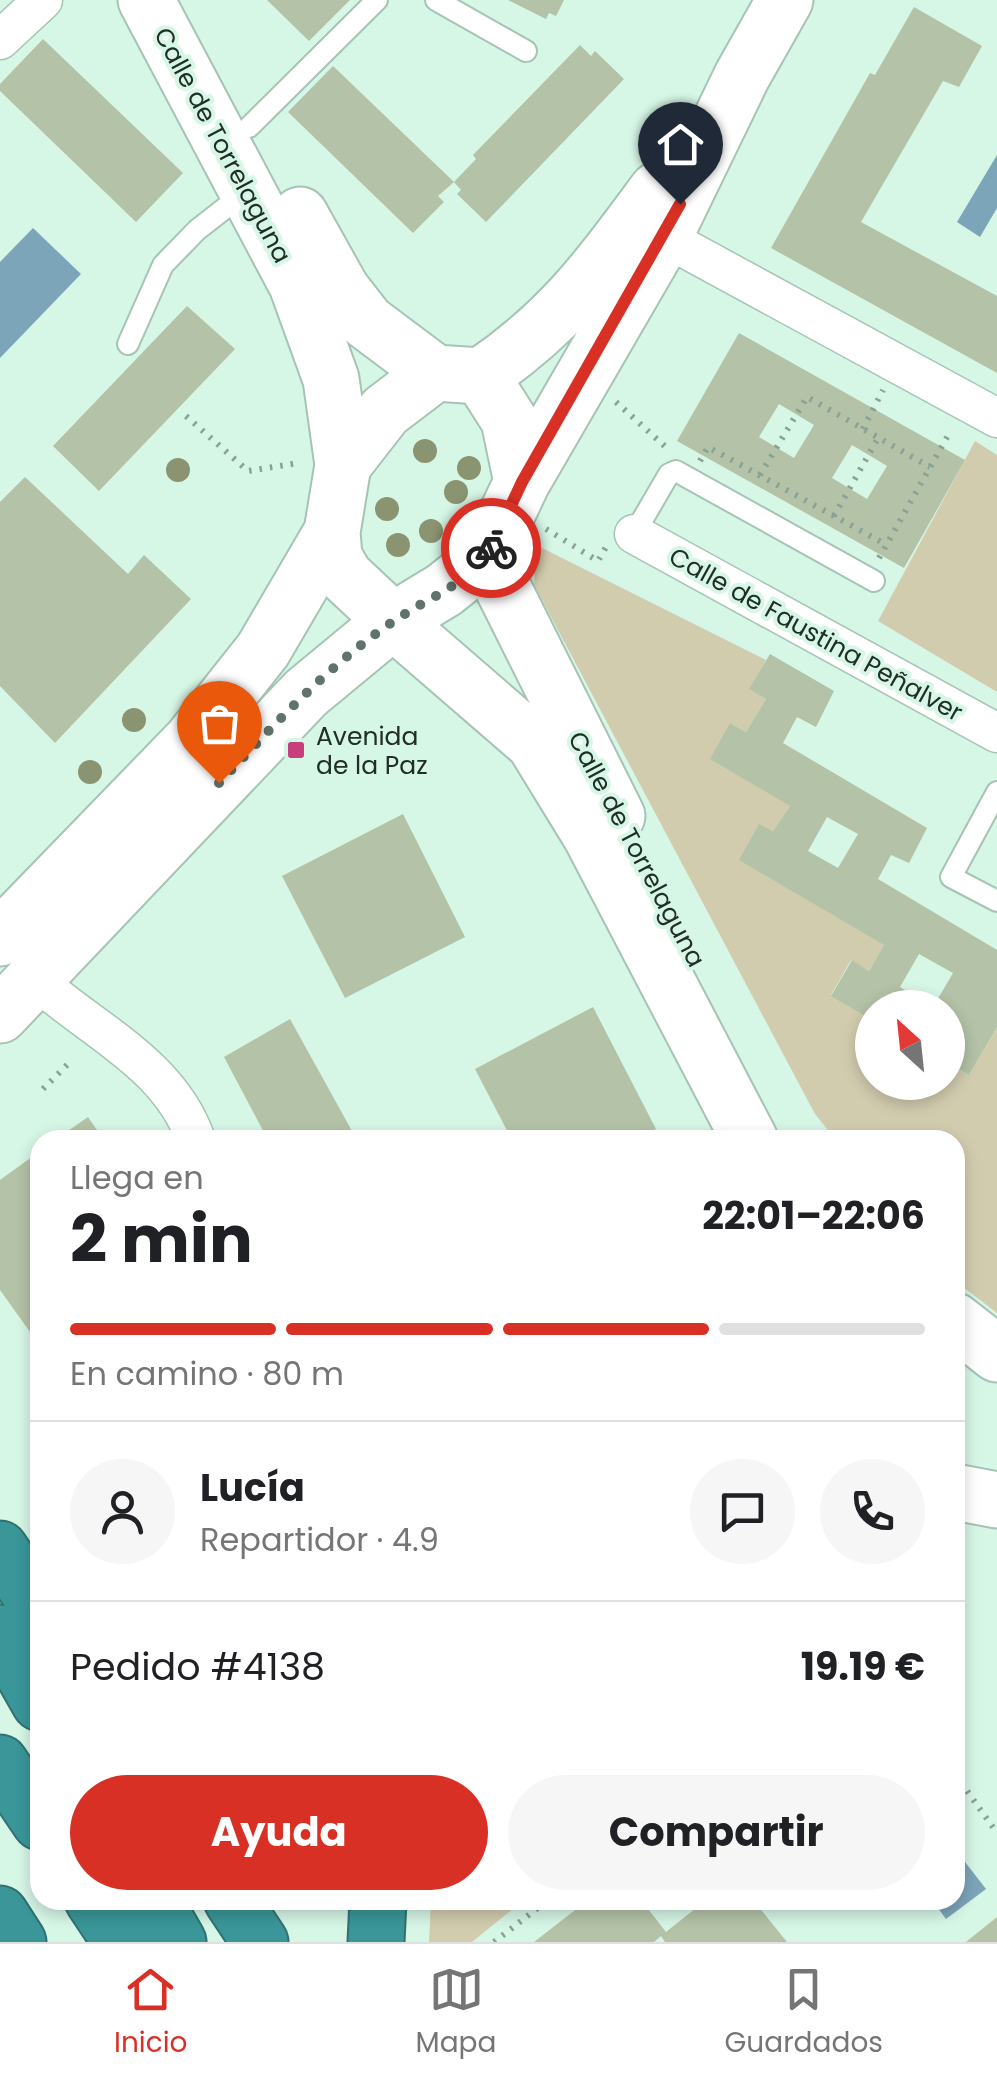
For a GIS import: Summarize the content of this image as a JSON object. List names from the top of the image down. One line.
{"streets":{"main road":["Calle de Torrelaguna"],"street":["Calle de Faustina Peñalver"]},"places":{"transit":["Avenida de la Paz"]},"north":"top left","page":{"heading":["2 min","Llega en","22:01–22:06"],"panel":["Lucía","Repartidor · 4.9","Pedido #4138","19.19 €"],"bar":"En camino · 80 m","buttons":["Ayuda","Compartir"],"tabs":["Inicio","Mapa","Guardados"]}}
